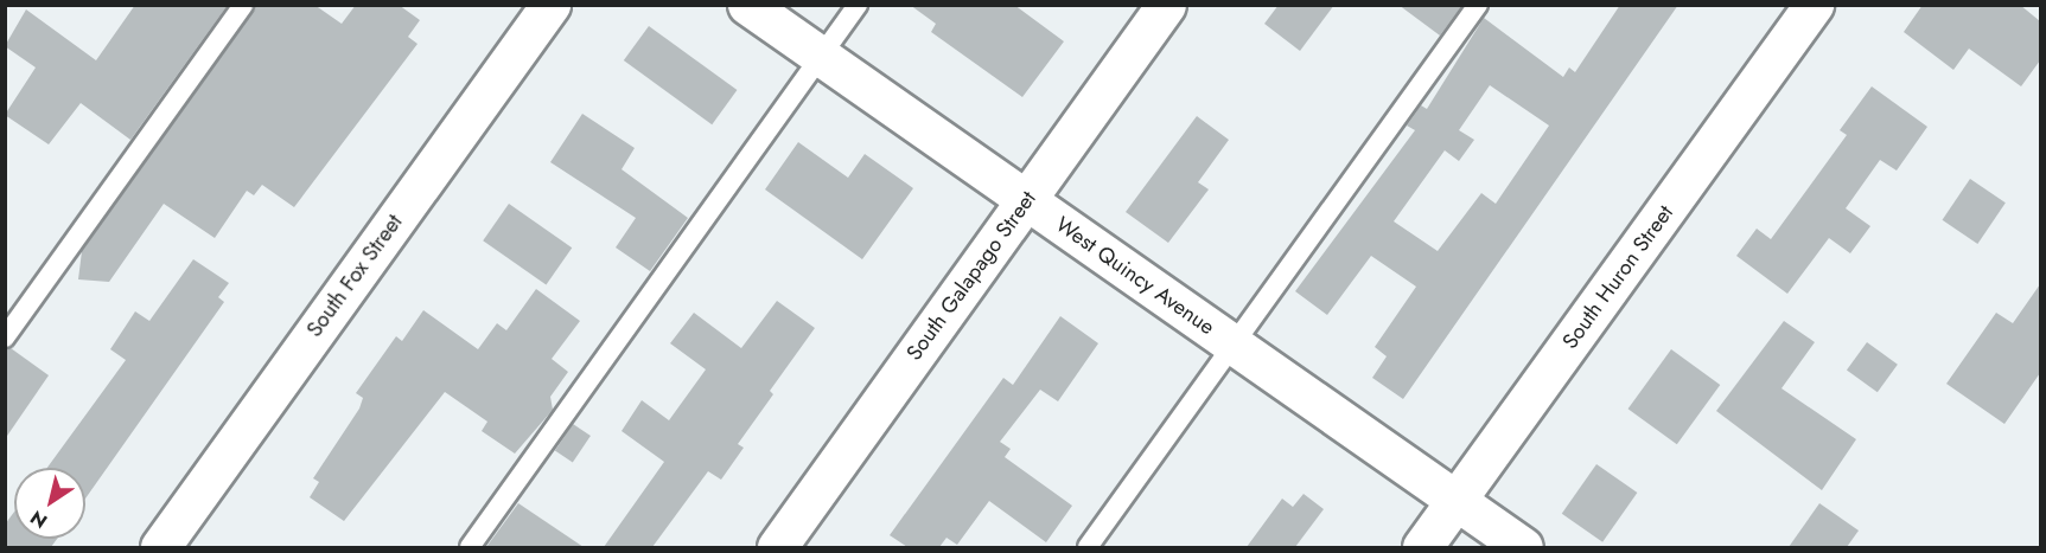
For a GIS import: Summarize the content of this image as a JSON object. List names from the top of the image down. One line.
{"streets":{"street":["South Fox Street","South Galapago Street","West Quincy Avenue","South Huron Street"]},"crossings":[["South Galapago Street","West Quincy Avenue"],["West Quincy Avenue","South Huron Street"]],"north":"bottom left"}
